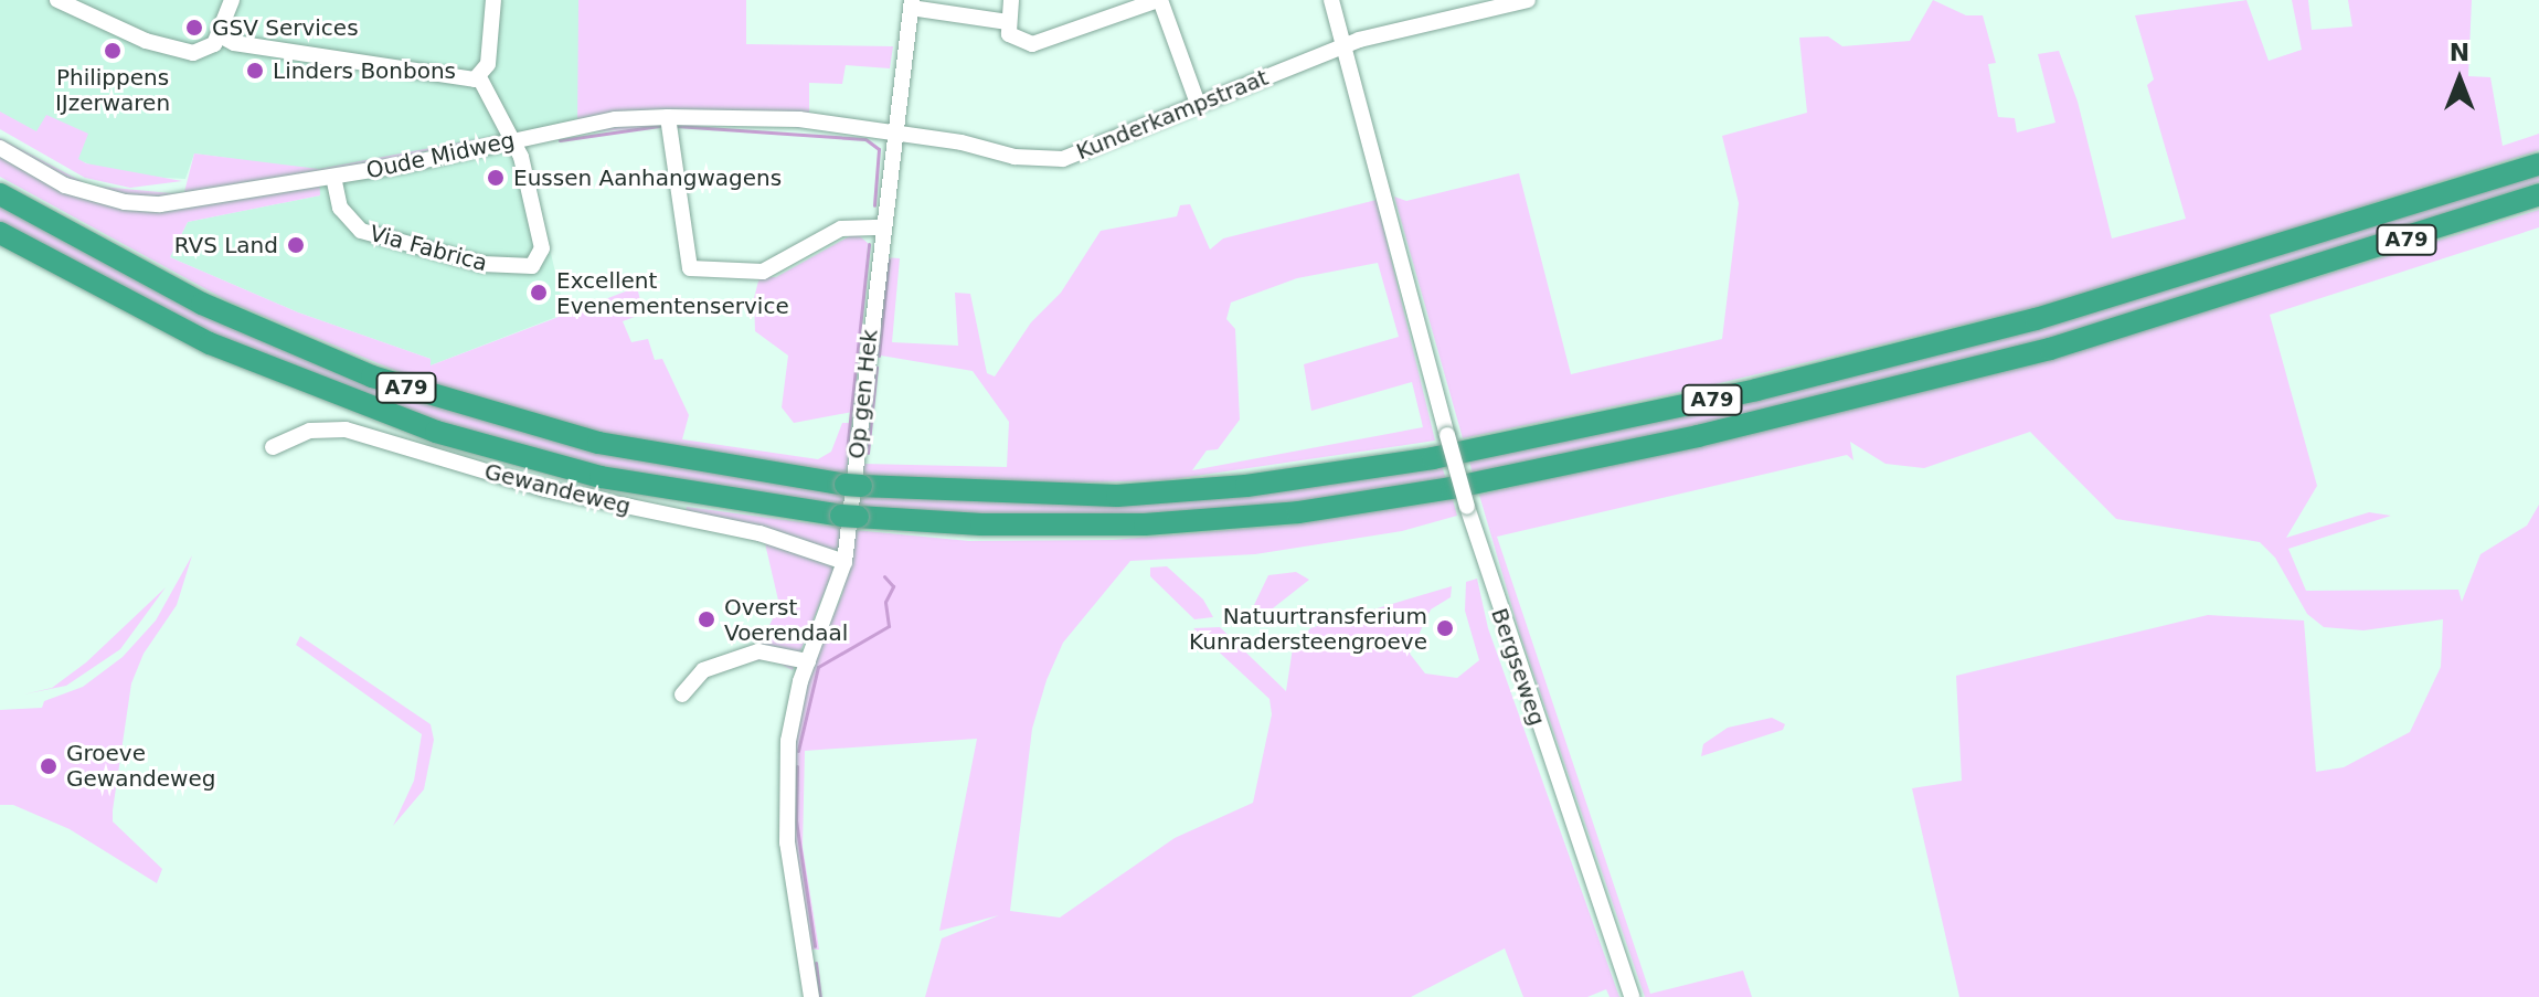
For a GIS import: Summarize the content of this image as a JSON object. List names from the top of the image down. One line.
{"streets":{"highway":["A79"],"street":["Kunderkampstraat","Oude Midweg","Via Fabrica","Op gen Hek","Gewandeweg","Bergseweg"]},"crossings":[["Kunderkampstraat","Oude Midweg"],["Kunderkampstraat","Op gen Hek"],["Kunderkampstraat","Bergseweg"],["Oude Midweg","Via Fabrica"],["Oude Midweg","Op gen Hek"],["Op gen Hek","Gewandeweg"]],"places":["GSV Services","Philippens IJzerwaren","Linders Bonbons","Eussen Aanhangwagens","RVS Land","Excellent Evenementenservice","Overst Voerendaal","Natuurtransferium Kunradersteengroeve","Groeve Gewandeweg"],"north":"top"}
